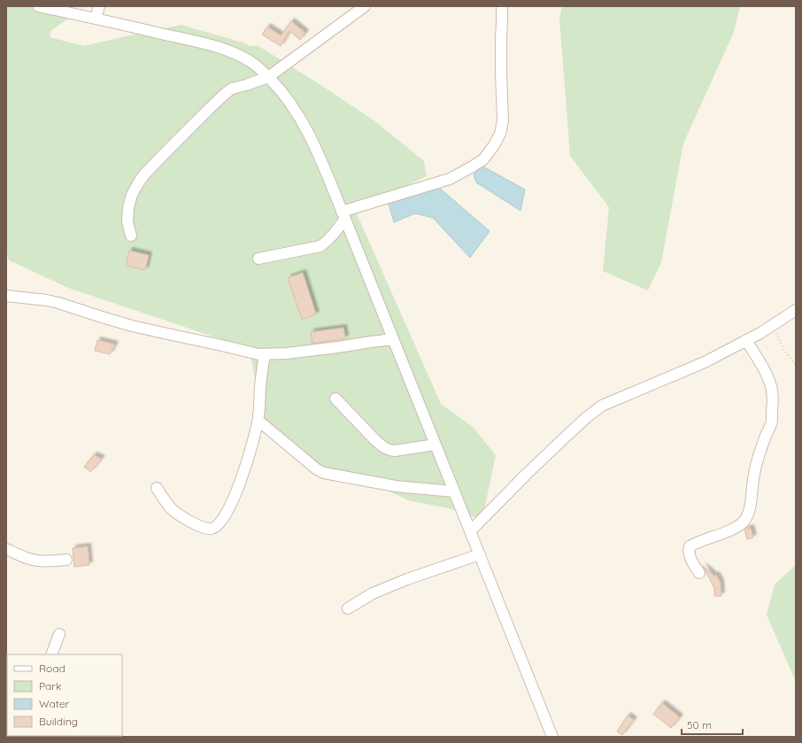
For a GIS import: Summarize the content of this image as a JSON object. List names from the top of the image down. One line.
{"legend":["Road","Park","Water","Building"],"scale_bar":"50 m"}
